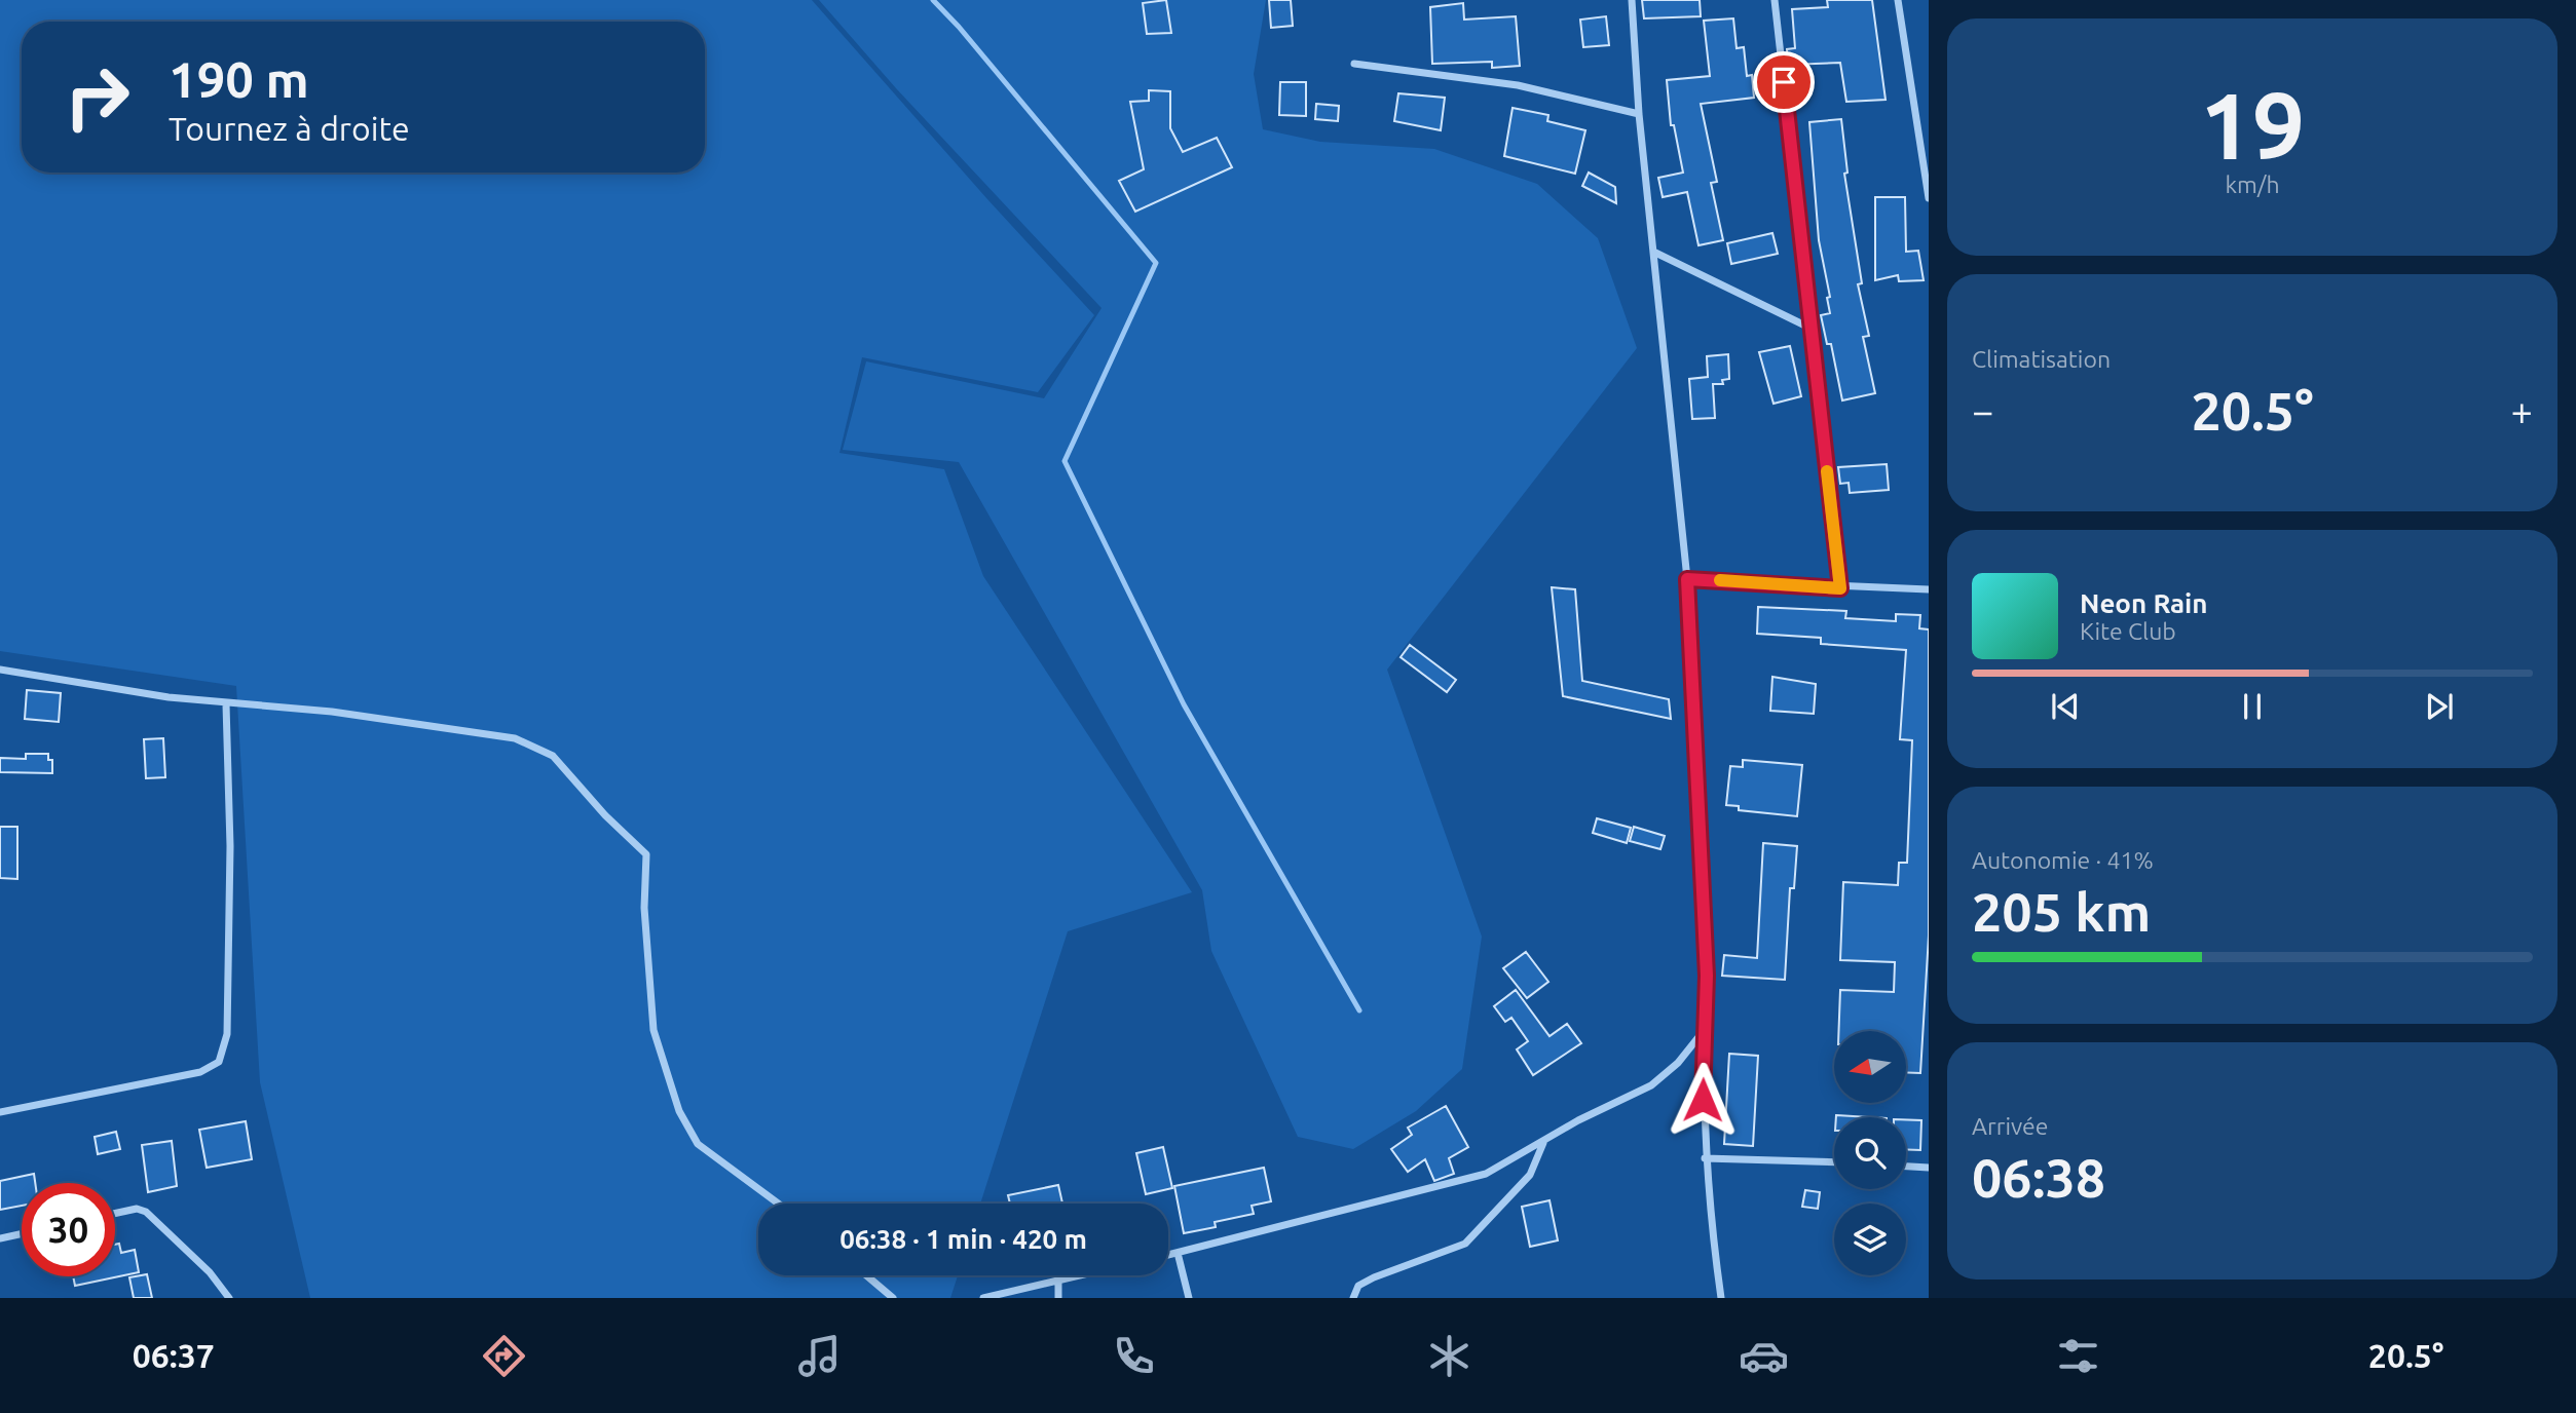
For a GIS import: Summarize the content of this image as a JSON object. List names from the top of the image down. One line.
{"north":"left","page":{"tile":[["19","km/h"],"Climatisation",["Autonomie · 41%","205 km"],["Arrivée","06:38"]],"turn":["190 m","Tournez à droite"],"heat":["−","20.5°","+"],"song":["Neon Rain","Kite Club"],"limit":"30","trip":"06:38 · 1 min · 420 m","tabs":["06:37","20.5°"]}}
